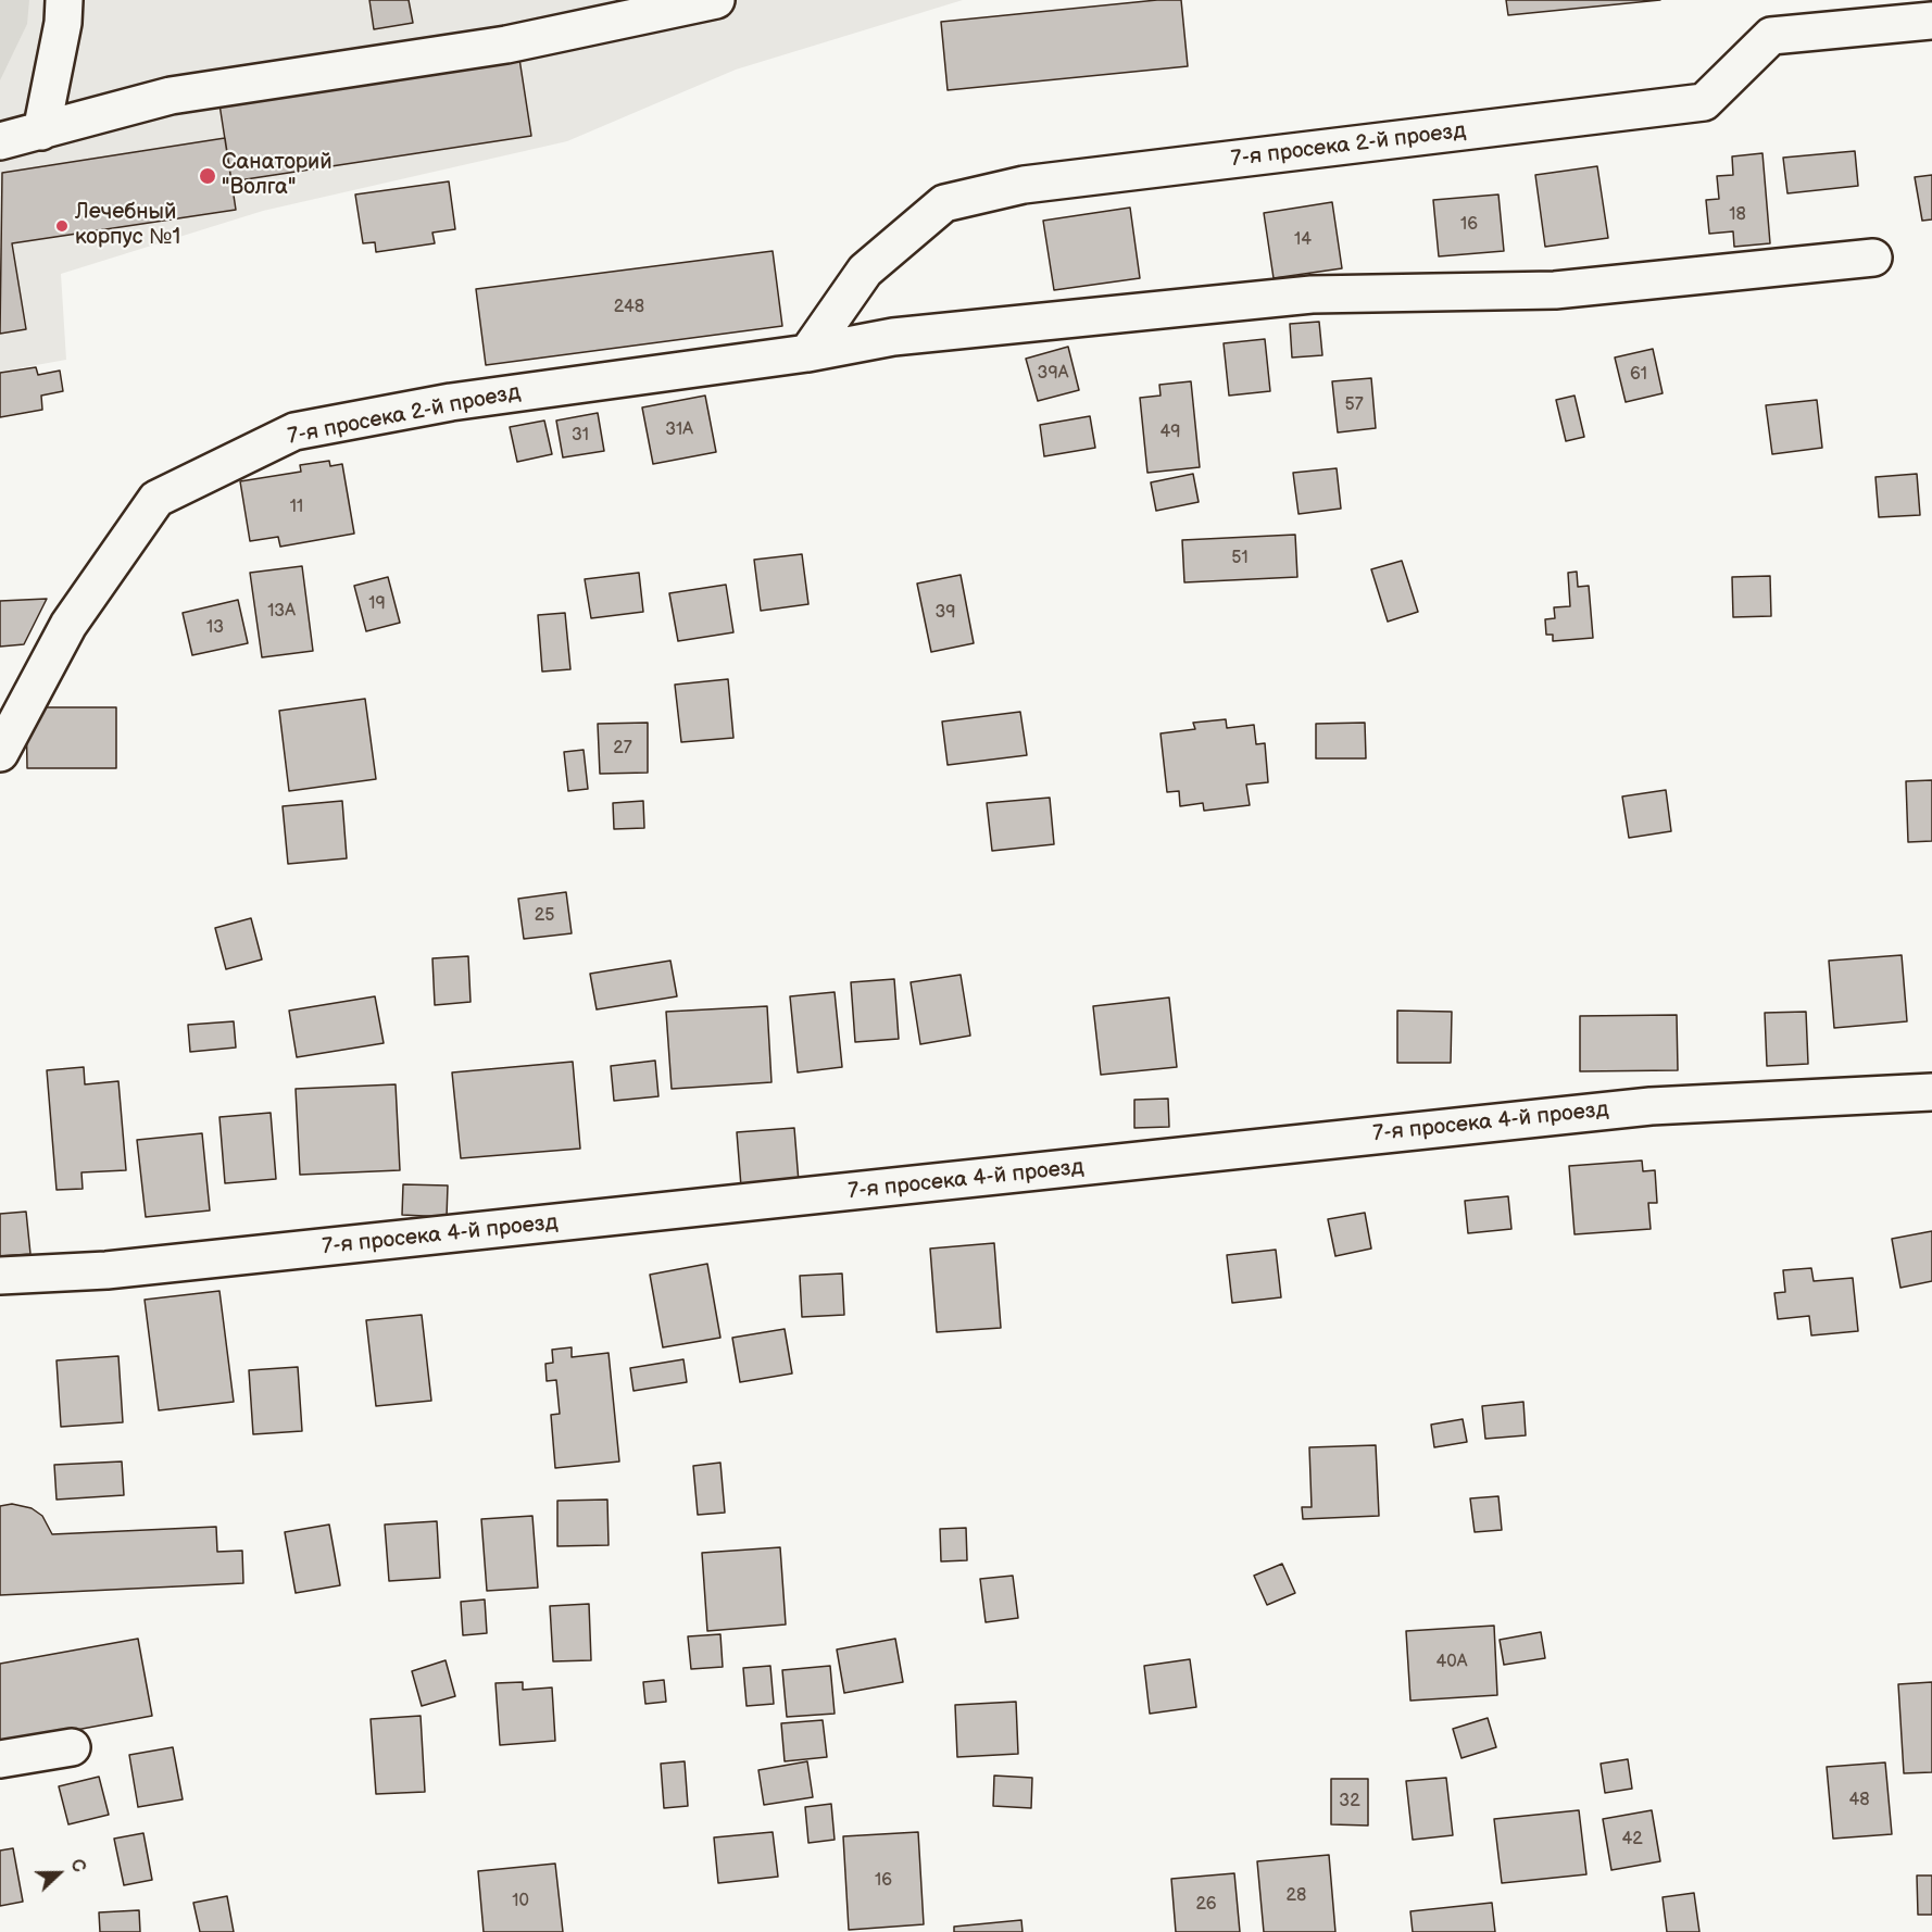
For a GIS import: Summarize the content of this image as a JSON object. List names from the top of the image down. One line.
{"streets":{"street":["7-я просека 2-й проезд","7-я просека 4-й проезд"]},"places":["Санаторий \"Волга\"","Лечебный корпус №1"],"house_numbers":["18","16","14","248","39А","61","57","31А","49","31","11","51","19","13А","39","13","27","25","40А","48","32","42","16","28","10","26"],"north":"right"}
